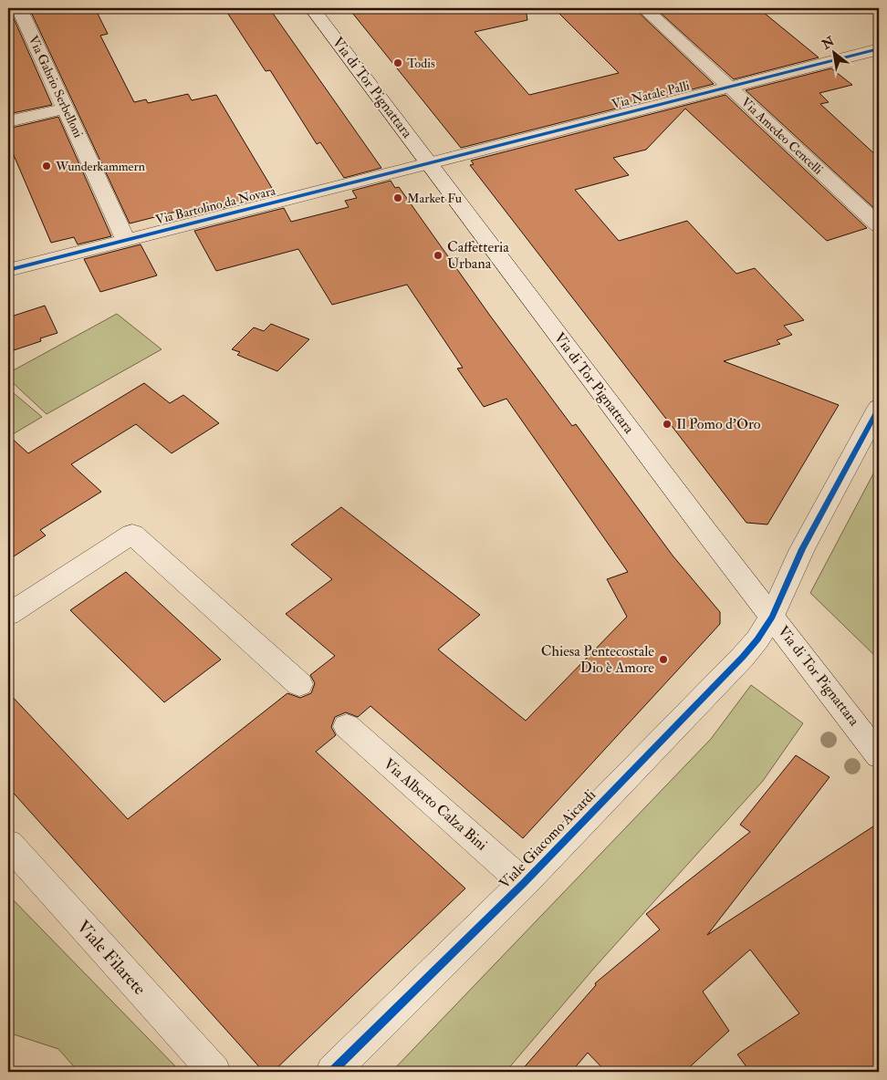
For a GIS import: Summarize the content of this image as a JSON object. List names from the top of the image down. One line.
{"streets":{"street":["Via Gabrio Serbelloni","Via di Tor Pignattara","Via Natale Palli","Via Amedeo Cencelli","Via Bartolino da Novara","Via Alberto Calza Bini","Viale Giacomo Aicardi","Viale Filarete"]},"crossings":[["Via Gabrio Serbelloni","Via Bartolino da Novara"],["Via di Tor Pignattara","Via Natale Palli"],["Via di Tor Pignattara","Via Bartolino da Novara"],["Via di Tor Pignattara","Viale Giacomo Aicardi"],["Via Natale Palli","Via Amedeo Cencelli"],["Via Natale Palli","Via Bartolino da Novara"],["Via Alberto Calza Bini","Viale Giacomo Aicardi"]],"places":["Todis","Wunderkammern","Market Fu","Caffetteria Urbana","Il Pomo d'Oro","Chiesa Pentecostale Dio è Amore"],"north":"top left"}
